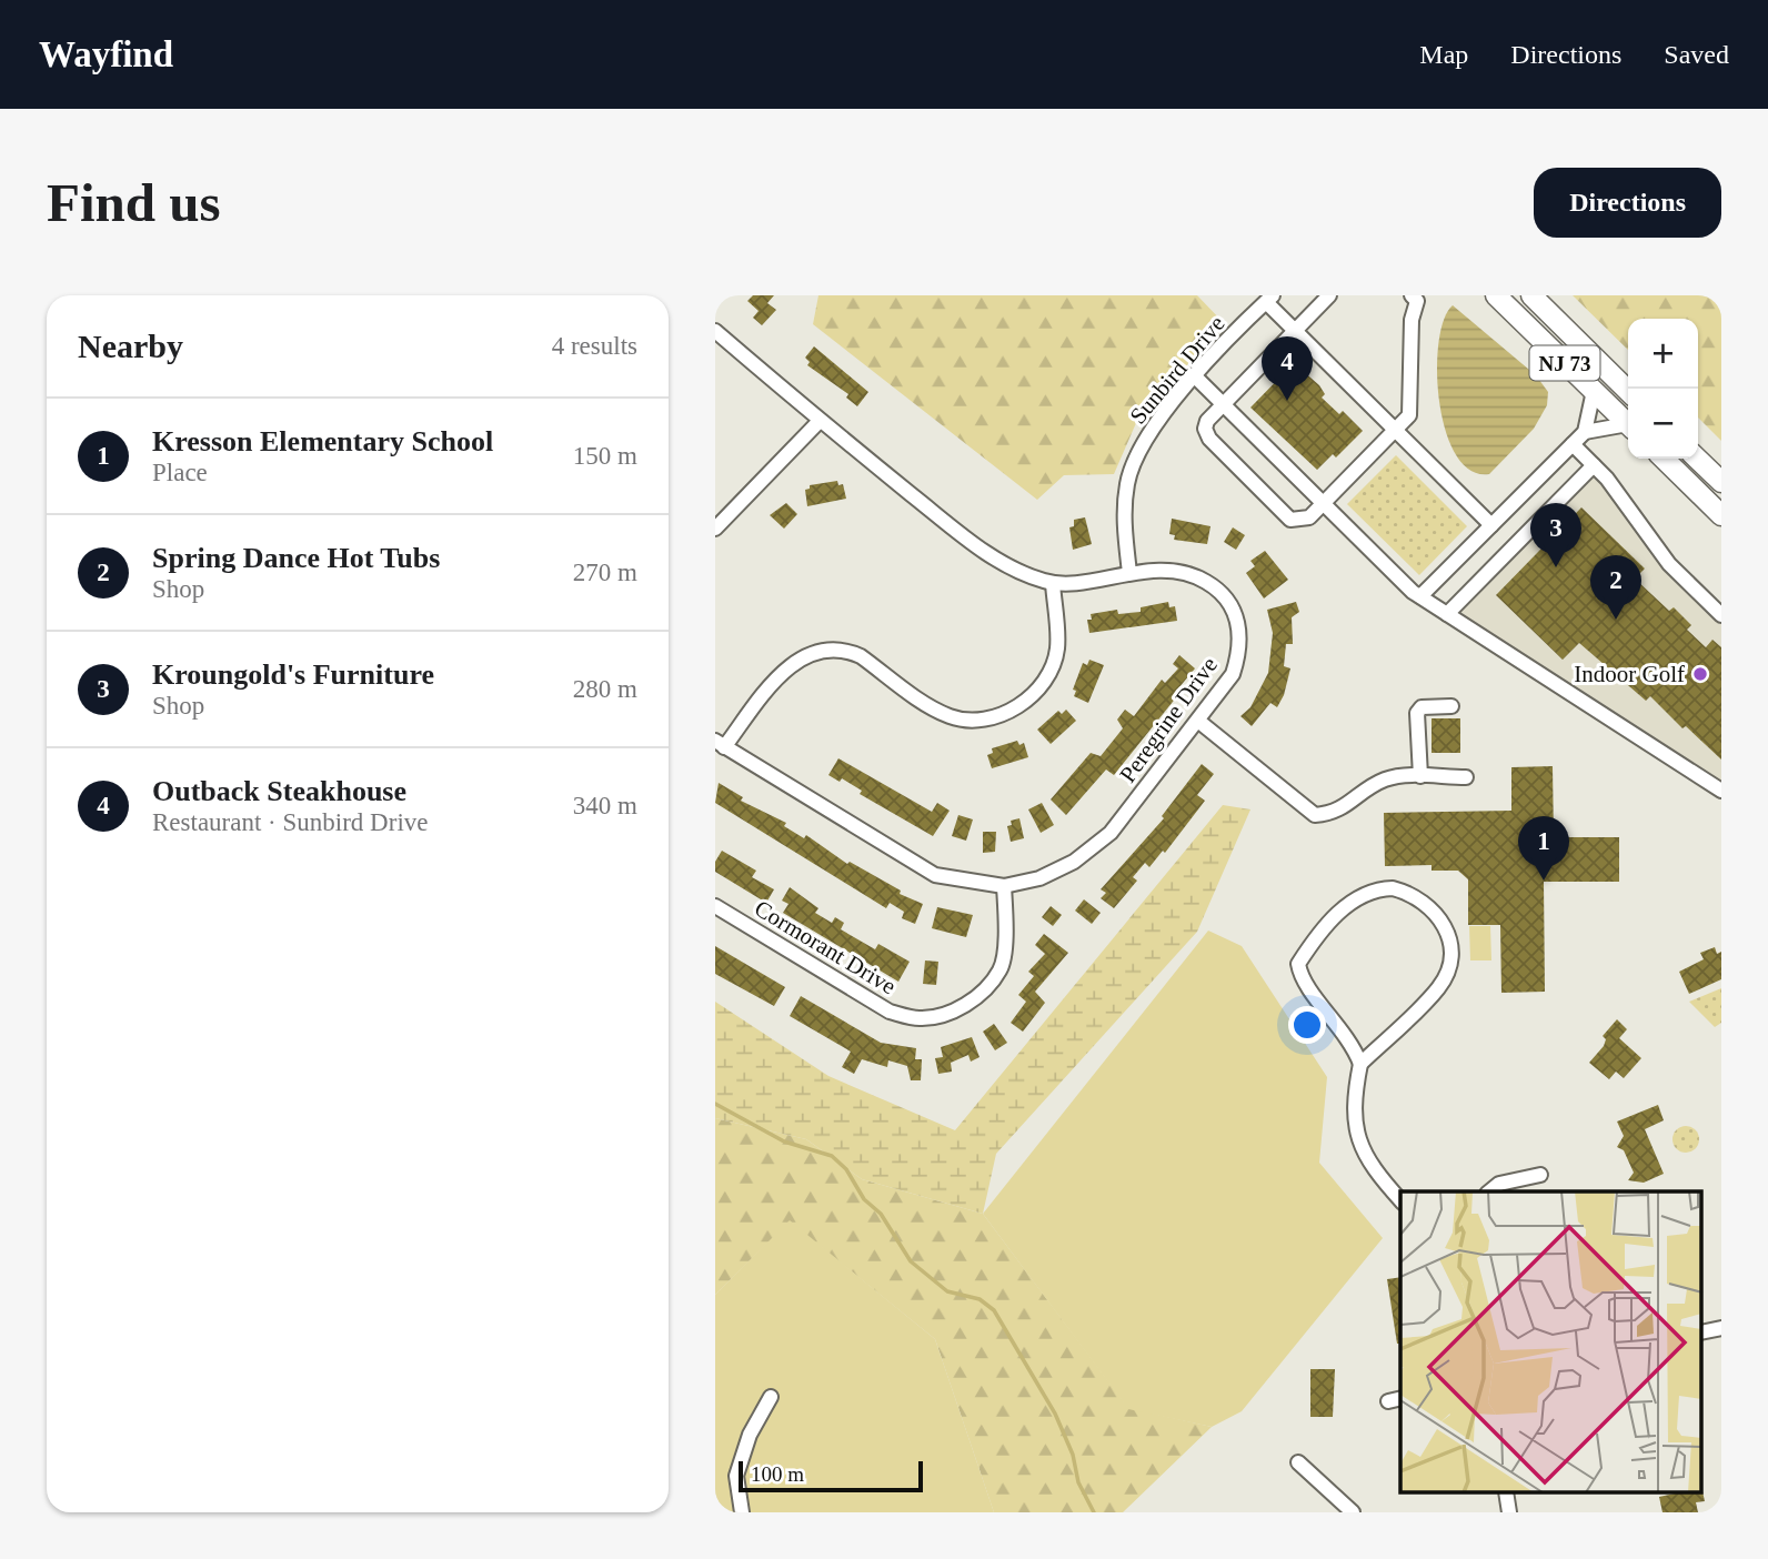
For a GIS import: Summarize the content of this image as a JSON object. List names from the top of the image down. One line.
{"streets":{"highway":["NJ 73"],"street":["Sunbird Drive","Peregrine Drive","Cormorant Drive"]},"crossings":[["Sunbird Drive","Peregrine Drive"],["Peregrine Drive","Cormorant Drive"]],"places":["Indoor Golf"],"scale_bar":"100 m","page":{"header":"Wayfind","nav":["Map","Directions","Saved"],"buttons":"Directions","title":"Find us","heading":["Nearby","4 results"],"map_buttons":["+","−"],"pins":["4","3","2","1"],"list":[{"mark":"1","name":"Kresson Elementary School","note":"Place","value":"150 m"},{"mark":"2","name":"Spring Dance Hot Tubs","note":"Shop","value":"270 m"},{"mark":"3","name":"Kroungold's Furniture","note":"Shop","value":"280 m"},{"mark":"4","name":"Outback Steakhouse","note":"Restaurant · Sunbird Drive","value":"340 m"}],"scale":"100 m"}}
